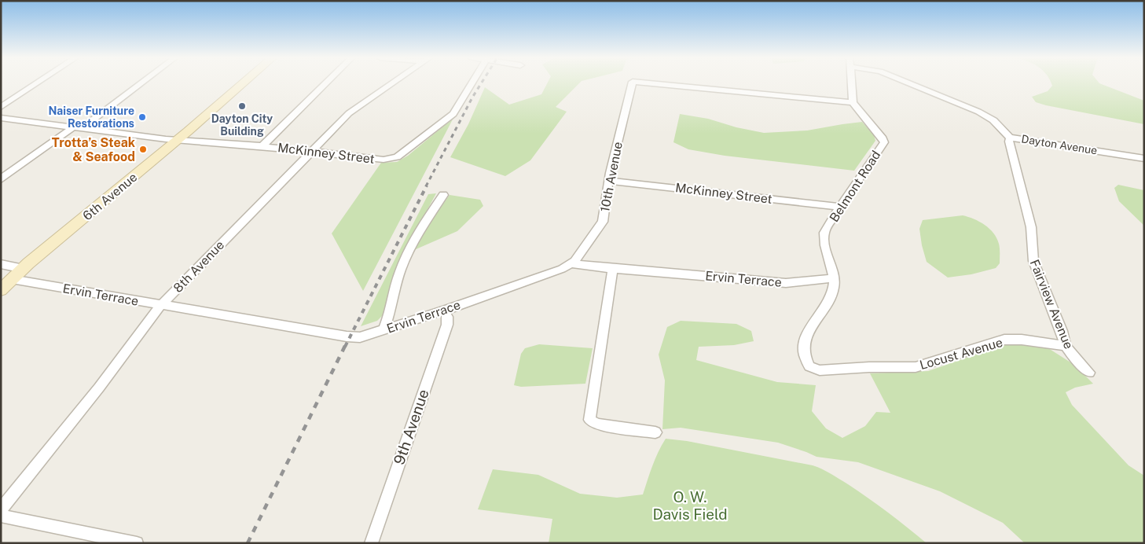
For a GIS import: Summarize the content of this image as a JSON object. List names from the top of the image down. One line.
{"streets":{"main road":["6th Avenue"],"street":["Dayton Avenue","McKinney Street","10th Avenue","Belmont Road","8th Avenue","Ervin Terrace","Fairview Avenue","Locust Avenue","9th Avenue"]},"crossings":[["Dayton Avenue","Fairview Avenue"],["McKinney Street","10th Avenue"],["McKinney Street","Belmont Road"],["McKinney Street","6th Avenue"],["McKinney Street","8th Avenue"],["10th Avenue","Belmont Road"],["10th Avenue","Ervin Terrace"],["Belmont Road","Ervin Terrace"],["Belmont Road","Locust Avenue"],["6th Avenue","Ervin Terrace"],["8th Avenue","Ervin Terrace"],["Ervin Terrace","9th Avenue"],["Fairview Avenue","Locust Avenue"]],"parks":["O. W. Davis Field"],"places":["Dayton City Building","Naiser Furniture Restorations","Trotta’s Steak & Seafood"]}
